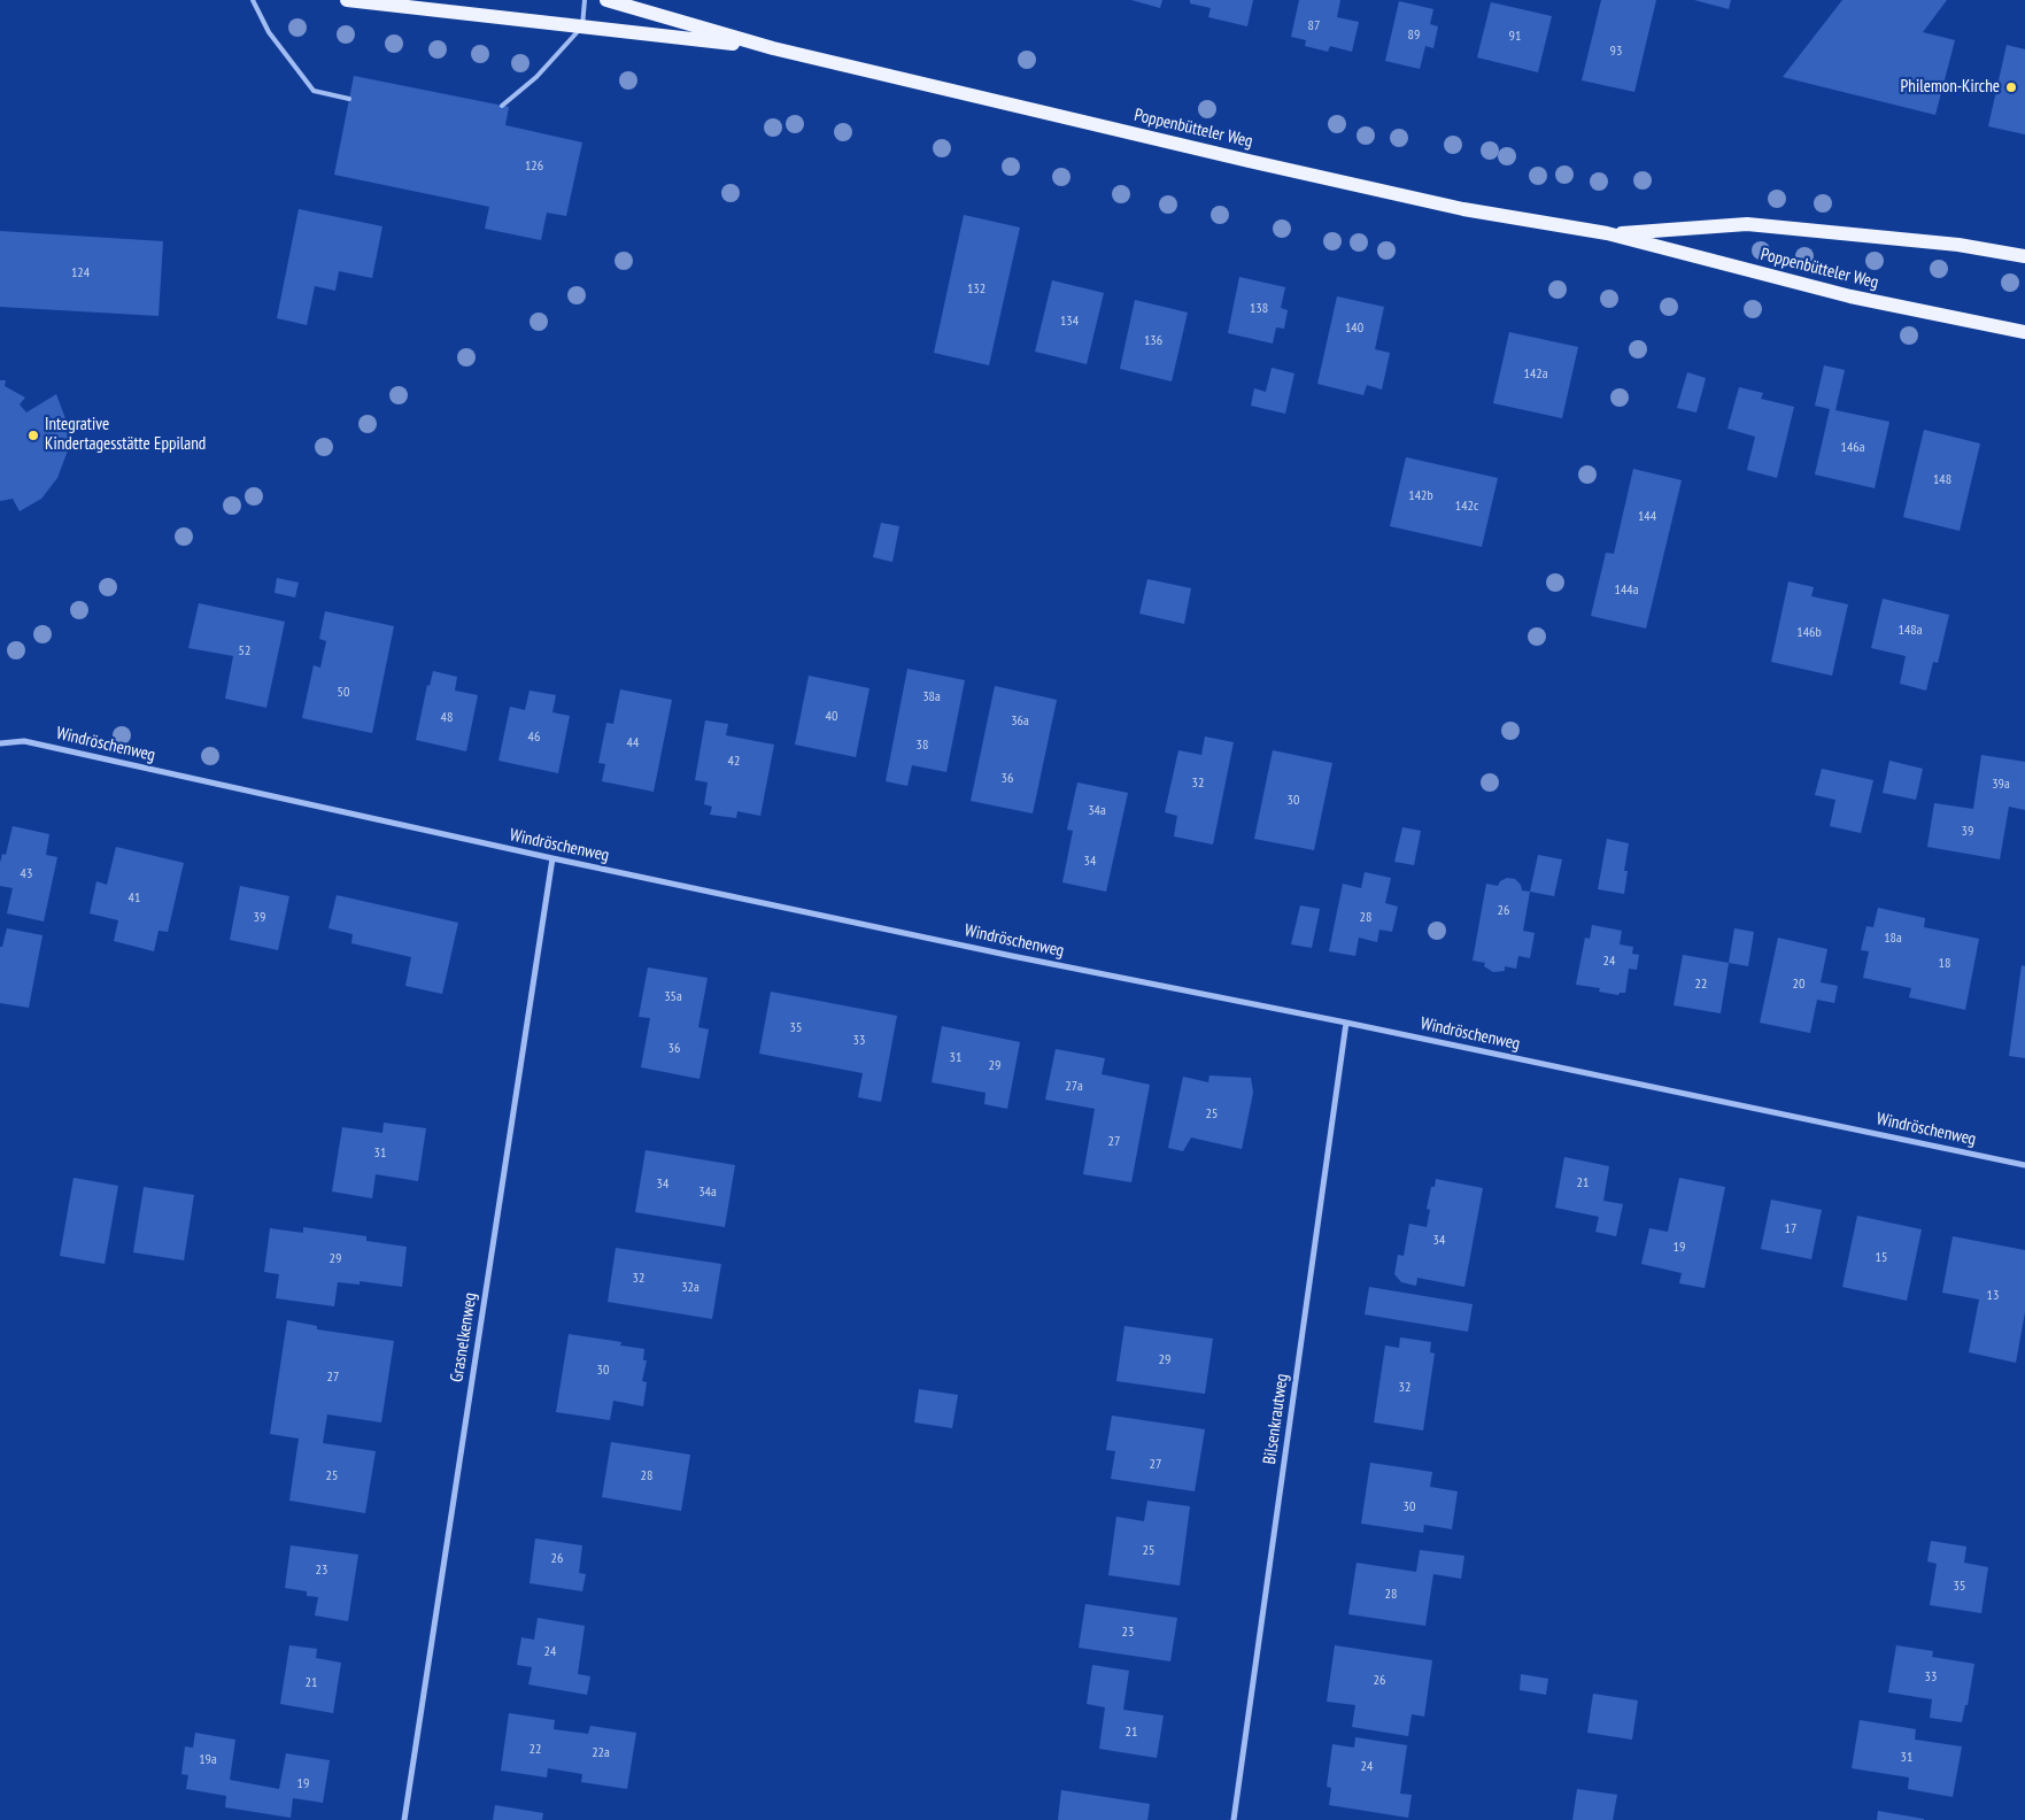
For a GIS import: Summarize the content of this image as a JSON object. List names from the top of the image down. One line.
{"streets":{"main road":["Poppenbütteler Weg"],"street":["Windröschenweg","Grasnelkenweg","Bilsenkrautweg"]},"crossings":[["Windröschenweg","Grasnelkenweg"],["Windröschenweg","Bilsenkrautweg"]],"places":["Philemon-Kirche","Integrative Kindertagesstätte Eppiland"],"house_numbers":["87","89","91","93","126","124","132","138","134","140","136","142a","146a","148","142b","142c","144","144a","148a","146b","52","50","38a","40","48","36a","46","44","38","42","36","32","39a","30","34a","39","34","43","41","26","39","28","18a","24","18","22","20","35a","35","33","36","31","29","27a","25","27","31","21","34","34a","17","34","19","15","29","32","32a","13","29","30","27","32","27","25","28","30","25","26","23","35","28","23","24","33","26","21","21","22","22a","31","19a","24","19"]}
